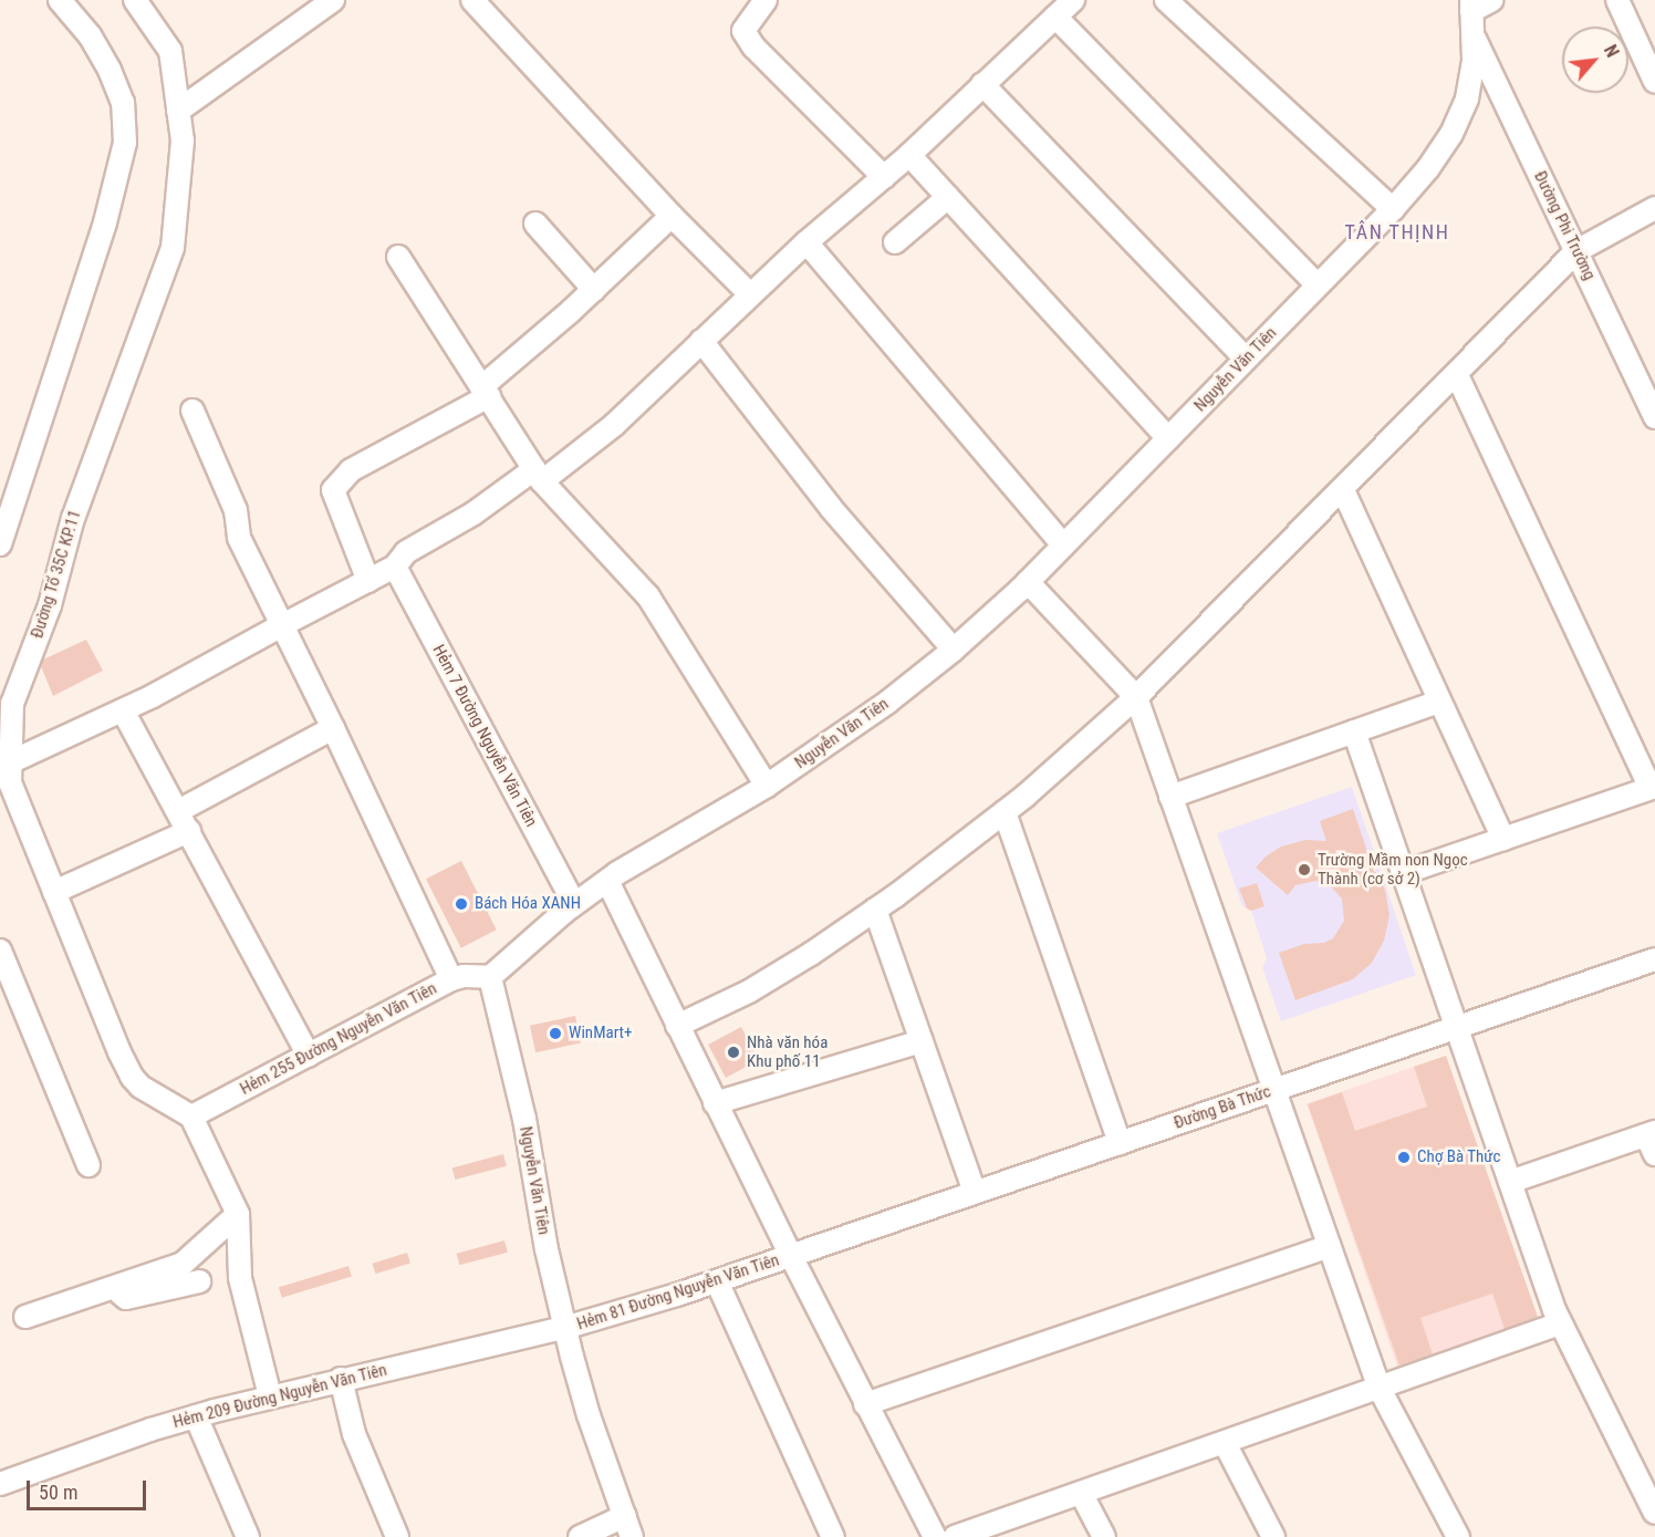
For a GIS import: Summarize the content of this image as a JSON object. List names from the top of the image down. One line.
{"streets":{"street":["Đường Phi Trường","Nguyễn Văn Tiên","Đường Tổ 35C KP.11","Hẻm 7 Đường Nguyễn Văn Tiên","Hẻm 255 Đường Nguyễn Văn Tiên","Đường Bà Thức","Hẻm 81 Đường Nguyễn Văn Tiên","Hẻm 209 Đường Nguyễn Văn Tiên"]},"crossings":[["Đường Phi Trường","Nguyễn Văn Tiên"],["Nguyễn Văn Tiên","Hẻm 7 Đường Nguyễn Văn Tiên"],["Nguyễn Văn Tiên","Hẻm 255 Đường Nguyễn Văn Tiên"],["Nguyễn Văn Tiên","Hẻm 81 Đường Nguyễn Văn Tiên"],["Nguyễn Văn Tiên","Hẻm 209 Đường Nguyễn Văn Tiên"],["Đường Tổ 35C KP.11","Hẻm 255 Đường Nguyễn Văn Tiên"],["Đường Bà Thức","Hẻm 81 Đường Nguyễn Văn Tiên"],["Hẻm 81 Đường Nguyễn Văn Tiên","Hẻm 209 Đường Nguyễn Văn Tiên"]],"districts":["TÂN THỊNH"],"places":["Trường Mầm non Ngọc Thành (cơ sở 2)","Bách Hóa XANH","WinMart+","Nhà văn hóa Khu phố 11","Chợ Bà Thức"],"scale_bar":"50 m","north":"top right"}
